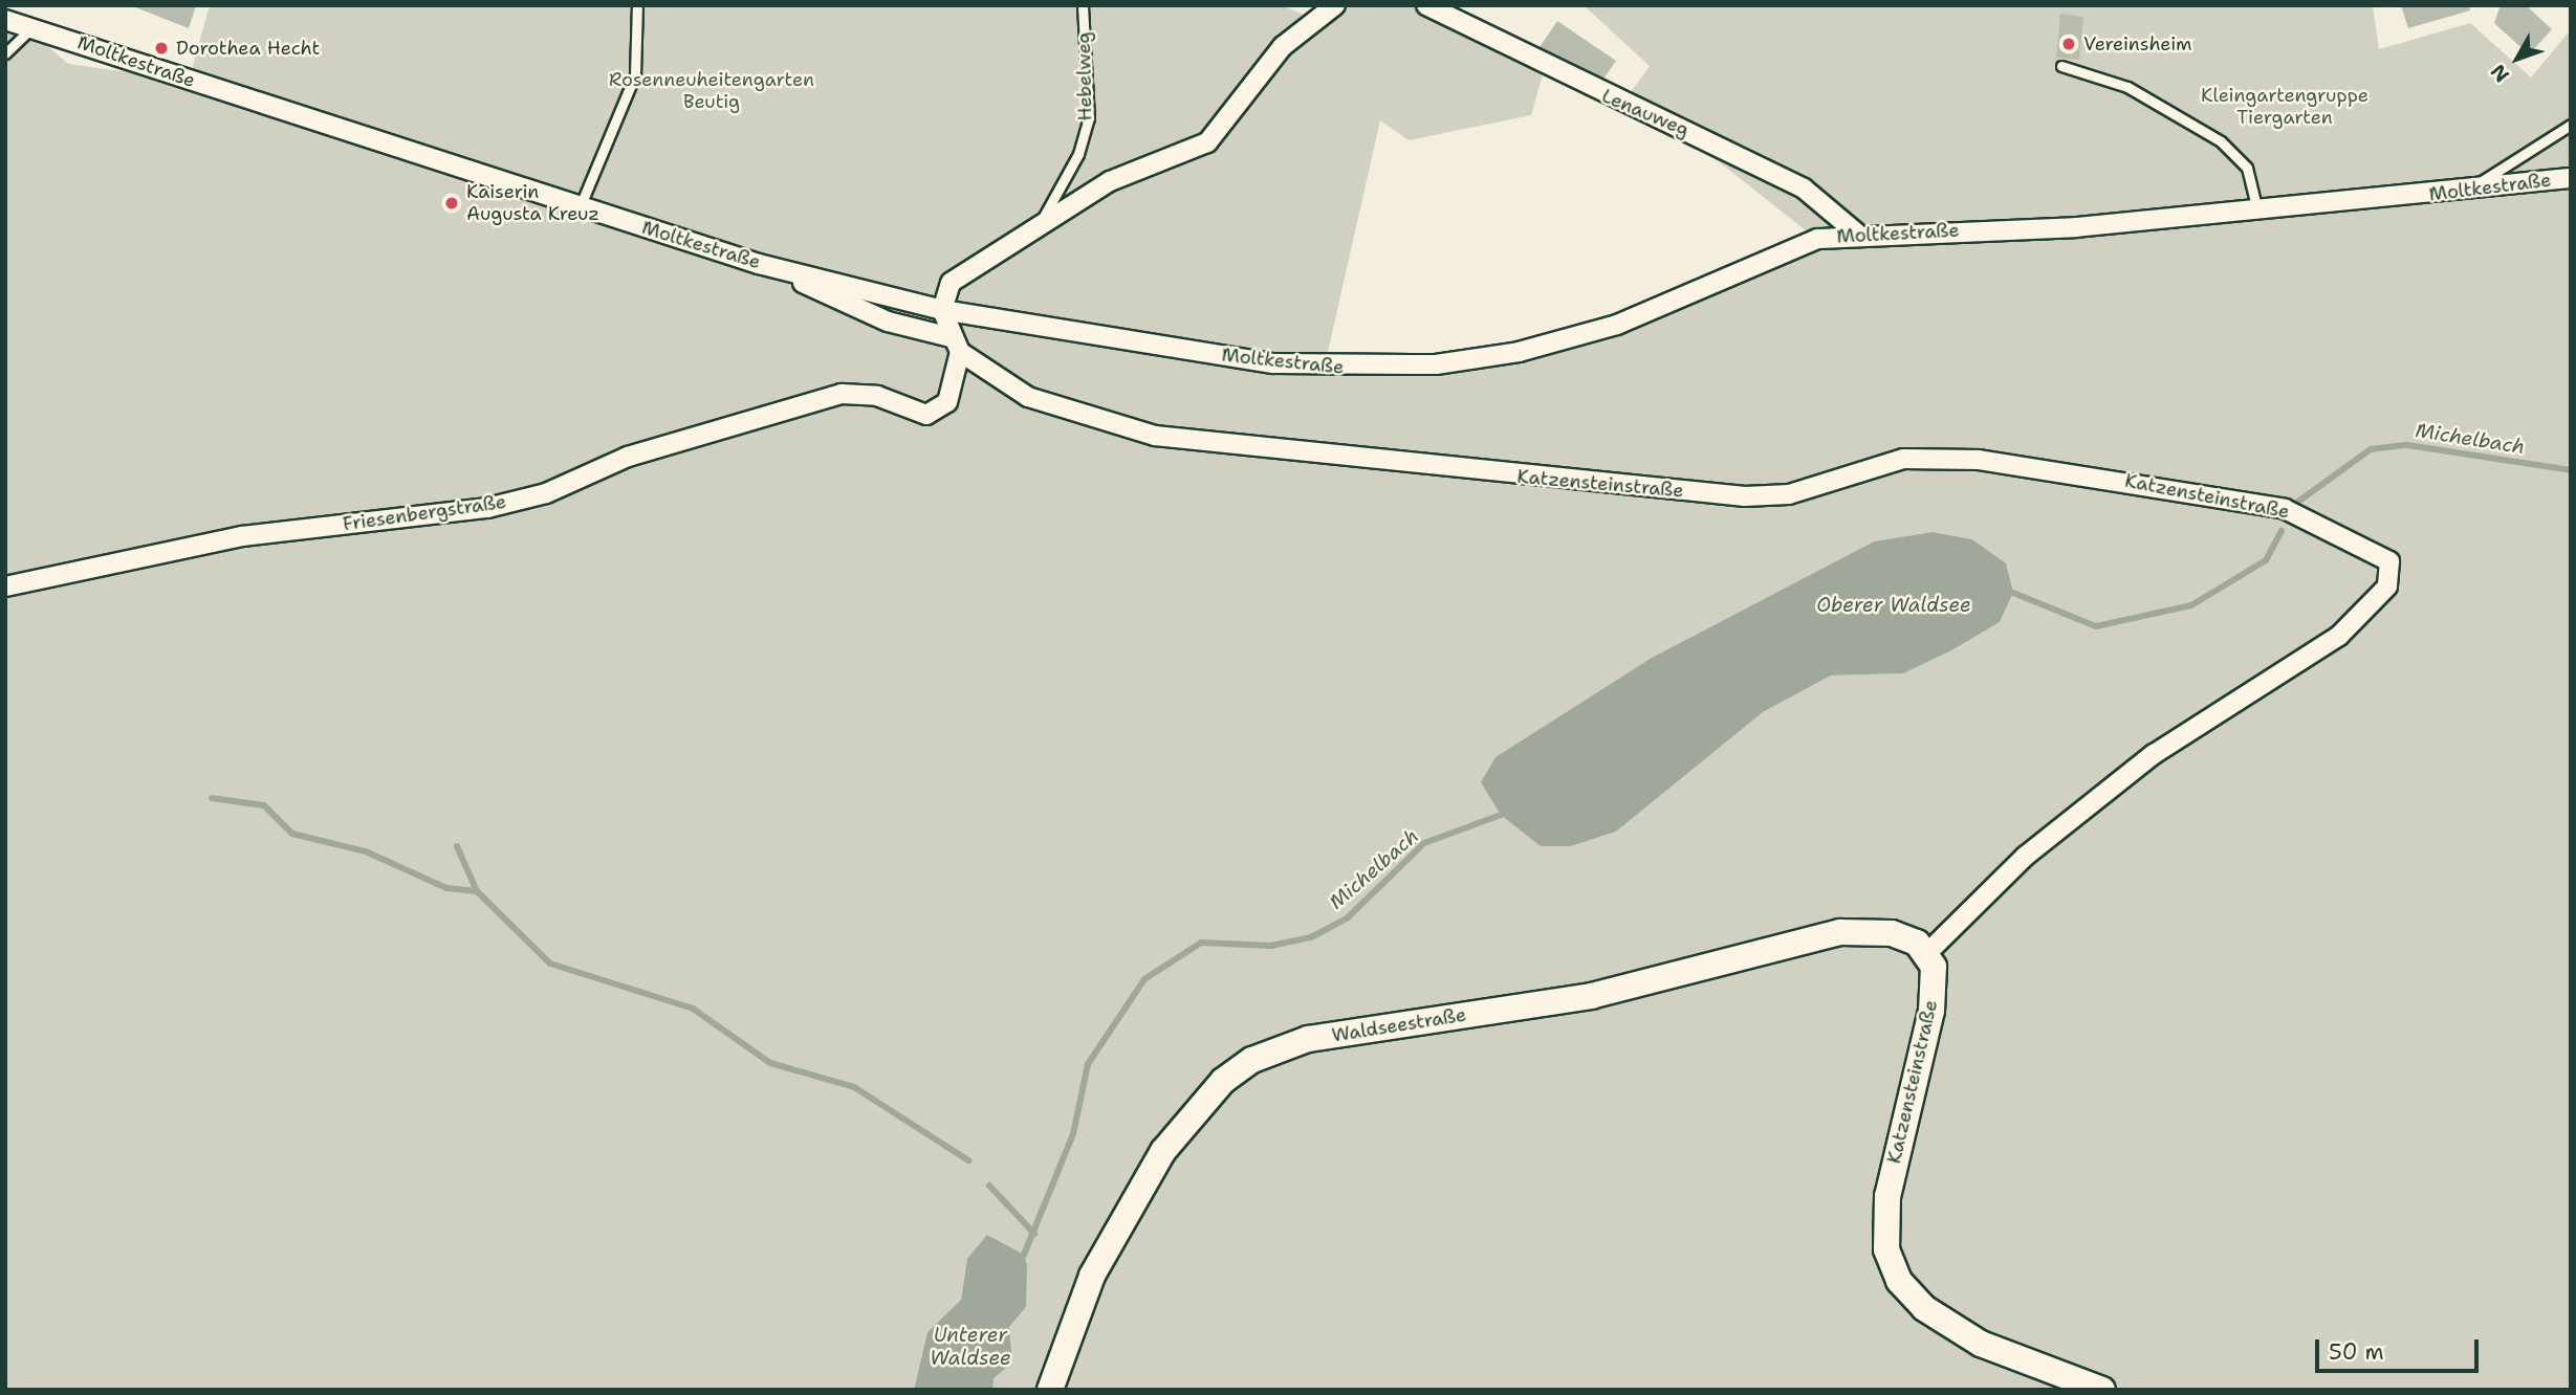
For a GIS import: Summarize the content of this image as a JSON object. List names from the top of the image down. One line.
{"streets":{"street":["Moltkestraße","Hebelweg","Lenauweg","Katzensteinstraße","Friesenbergstraße","Waldseestraße"]},"crossings":[["Moltkestraße","Hebelweg"],["Moltkestraße","Lenauweg"],["Moltkestraße","Katzensteinstraße"],["Katzensteinstraße","Friesenbergstraße"],["Katzensteinstraße","Waldseestraße"]],"water":["Michelbach","Oberer Waldsee","Unterer Waldsee"],"parks":["Rosenneuheitengarten Beutig","Kleingartengruppe Tiergarten"],"places":["Vereinsheim","Dorothea Hecht","Kaiserin Augusta Kreuz"],"scale_bar":"50 m","north":"bottom left"}
